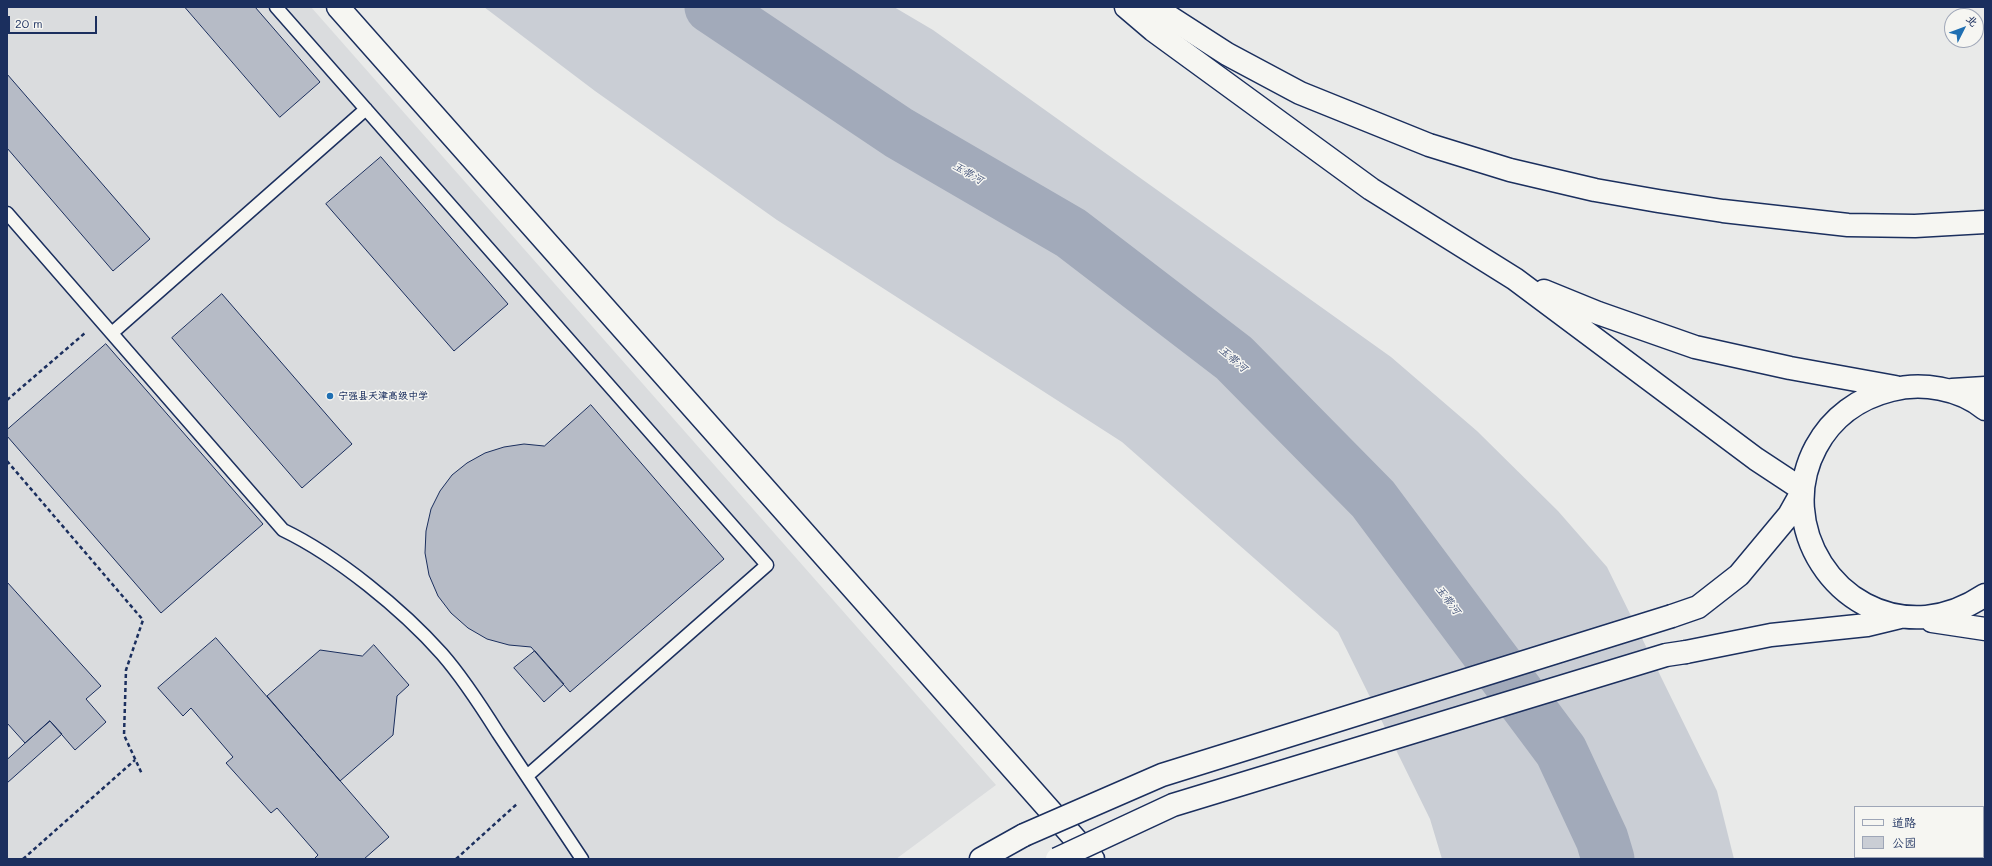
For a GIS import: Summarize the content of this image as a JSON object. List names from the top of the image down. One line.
{"water":["玉带河"],"places":["宁强县天津高级中学"],"legend":["道路","公园"],"scale_bar":"20 m","north":"top right"}
